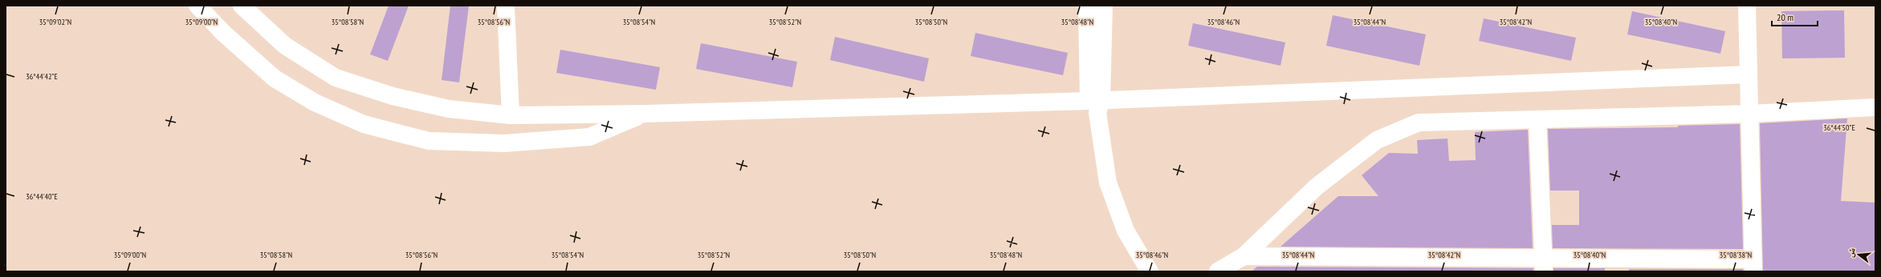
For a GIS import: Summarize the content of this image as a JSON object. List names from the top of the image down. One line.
{"scale_bar":"20 m","north":"left","coordinates":["35°09'02\"N","35°09'00\"N","35°08'58\"N","35°08'56\"N","35°08'54\"N","35°08'52\"N","35°08'50\"N","35°08'48\"N","35°08'46\"N","35°08'44\"N","35°08'42\"N","35°08'40\"N","36°44'42\"E","36°44'50\"E","36°44'40\"E","35°08'38\"N"]}
